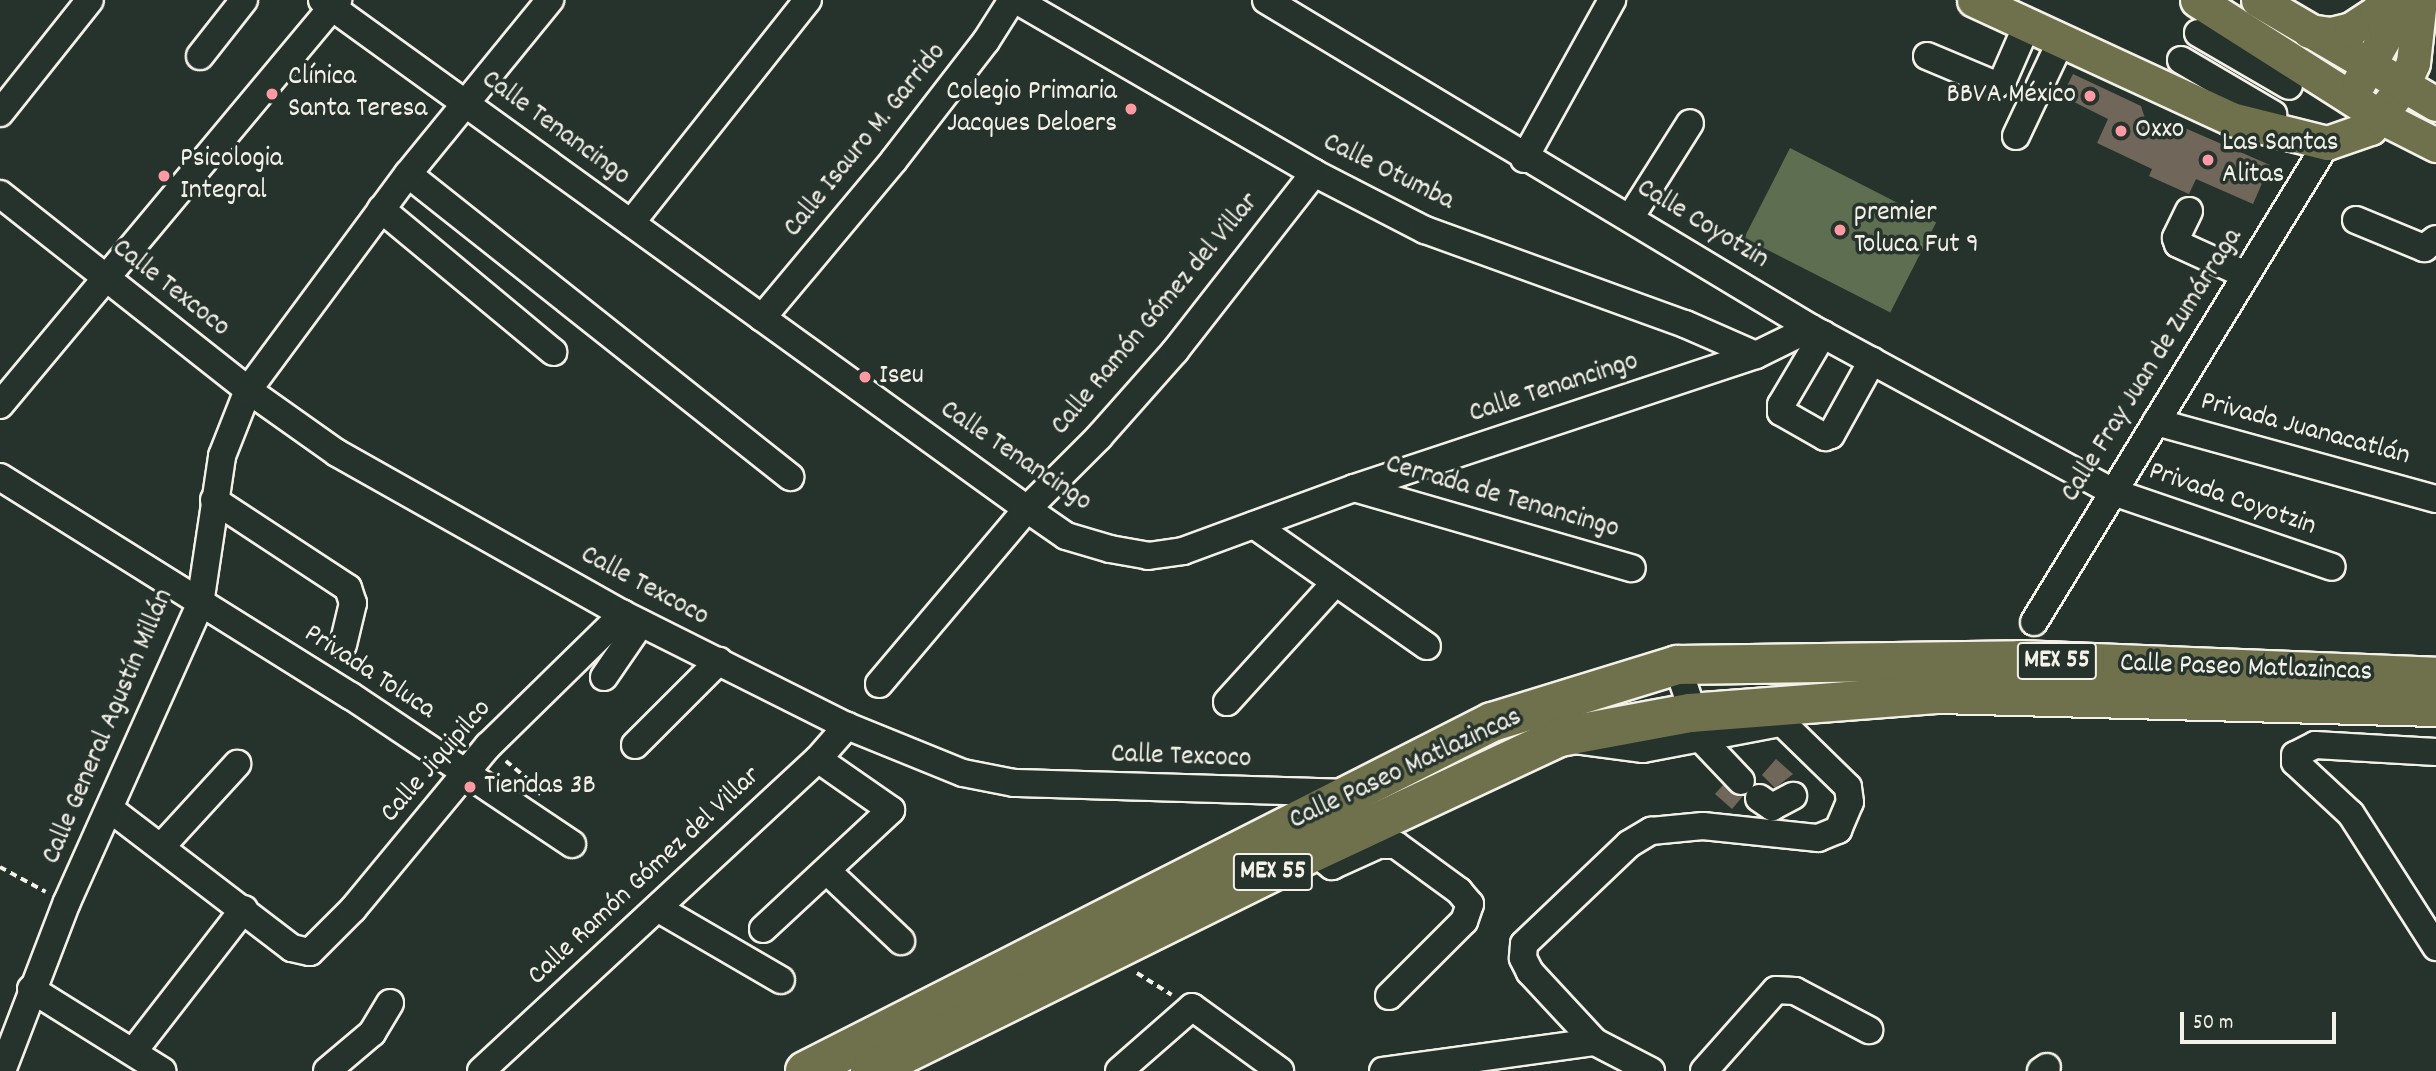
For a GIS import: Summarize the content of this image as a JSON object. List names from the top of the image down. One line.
{"streets":{"highway":["MEX 55","Calle Paseo Matlazincas"],"street":["Calle Tenancingo","Calle Isauro M. Garrido","Calle Otumba","Calle Coyotzin","Calle Texcoco","Calle Ramón Gómez del Villar","Calle Fray Juan de Zumárraga","Privada Juanacatlán","Cerrada de Tenancingo","Privada Coyotzin","Privada Toluca","Calle General Agustín Millán","Calle Jiquipilco"]},"crossings":[["Calle Tenancingo","Calle Isauro M. Garrido"],["Calle Tenancingo","Calle Otumba"],["Calle Tenancingo","Calle Coyotzin"],["Calle Tenancingo","Calle Ramón Gómez del Villar"],["Calle Tenancingo","Cerrada de Tenancingo"],["Calle Tenancingo","Calle General Agustín Millán"],["Calle Isauro M. Garrido","Calle Otumba"],["Calle Otumba","Calle Ramón Gómez del Villar"],["Calle Coyotzin","Calle Fray Juan de Zumárraga"],["Calle Coyotzin","Privada Coyotzin"],["Calle Texcoco","Calle Ramón Gómez del Villar"],["Calle Texcoco","Calle Paseo Matlazincas"],["Calle Texcoco","Calle General Agustín Millán"],["Calle Texcoco","Calle Jiquipilco"],["Calle Fray Juan de Zumárraga","Privada Juanacatlán"],["Calle Fray Juan de Zumárraga","Privada Coyotzin"],["Privada Toluca","Calle General Agustín Millán"],["Privada Toluca","Calle Jiquipilco"]],"places":["Clínica Santa Teresa","BBVA México","Colegio Primaria Jacques Deloers","Oxxo","Las Santas Alitas","Psicologia Integral","premier Toluca Fut 9","Iseu","Tiendas 3B"],"scale_bar":"50 m"}
